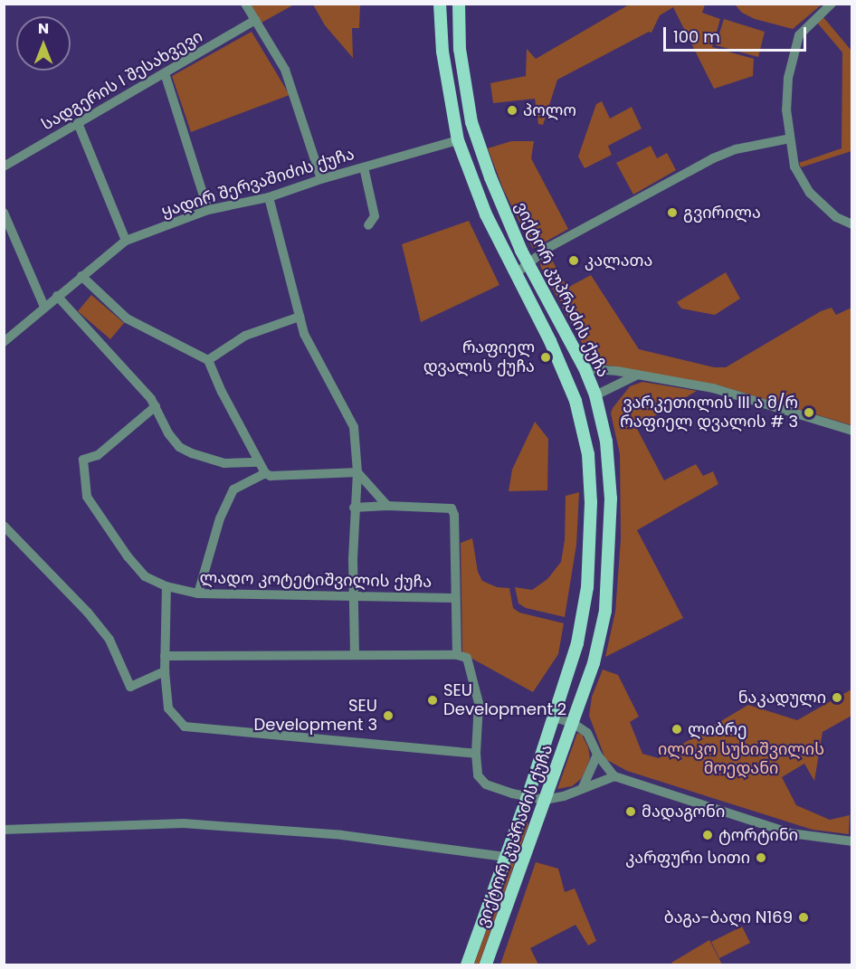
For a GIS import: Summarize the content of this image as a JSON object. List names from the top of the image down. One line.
{"streets":{"main road":["ვიქტორ კუპრაძის ქუჩა"],"street":["სადგერის I შესახვევი","ყადირ შერვაშიძის ქუჩა","ლადო კოტეტიშვილის ქუჩა"]},"crossings":[["ყადირ შერვაშიძის ქუჩა","ვიქტორ კუპრაძის ქუჩა"]],"parks":["ილიკო სუხიშვილის მოედანი"],"places":["პოლო","გვირილა","კალათა","რაფიელ დვალის ქუჩა","ვარკეთილის III ა მ/რ რაფიელ დვალის # 3","ნაკადული","SEU Development 2","SEU Development 3","ლიბრე","მადაგონი","ტორტინი","კარფური სითი","ბაგა-ბაღი N169"],"scale_bar":"100 m","north":"top"}
